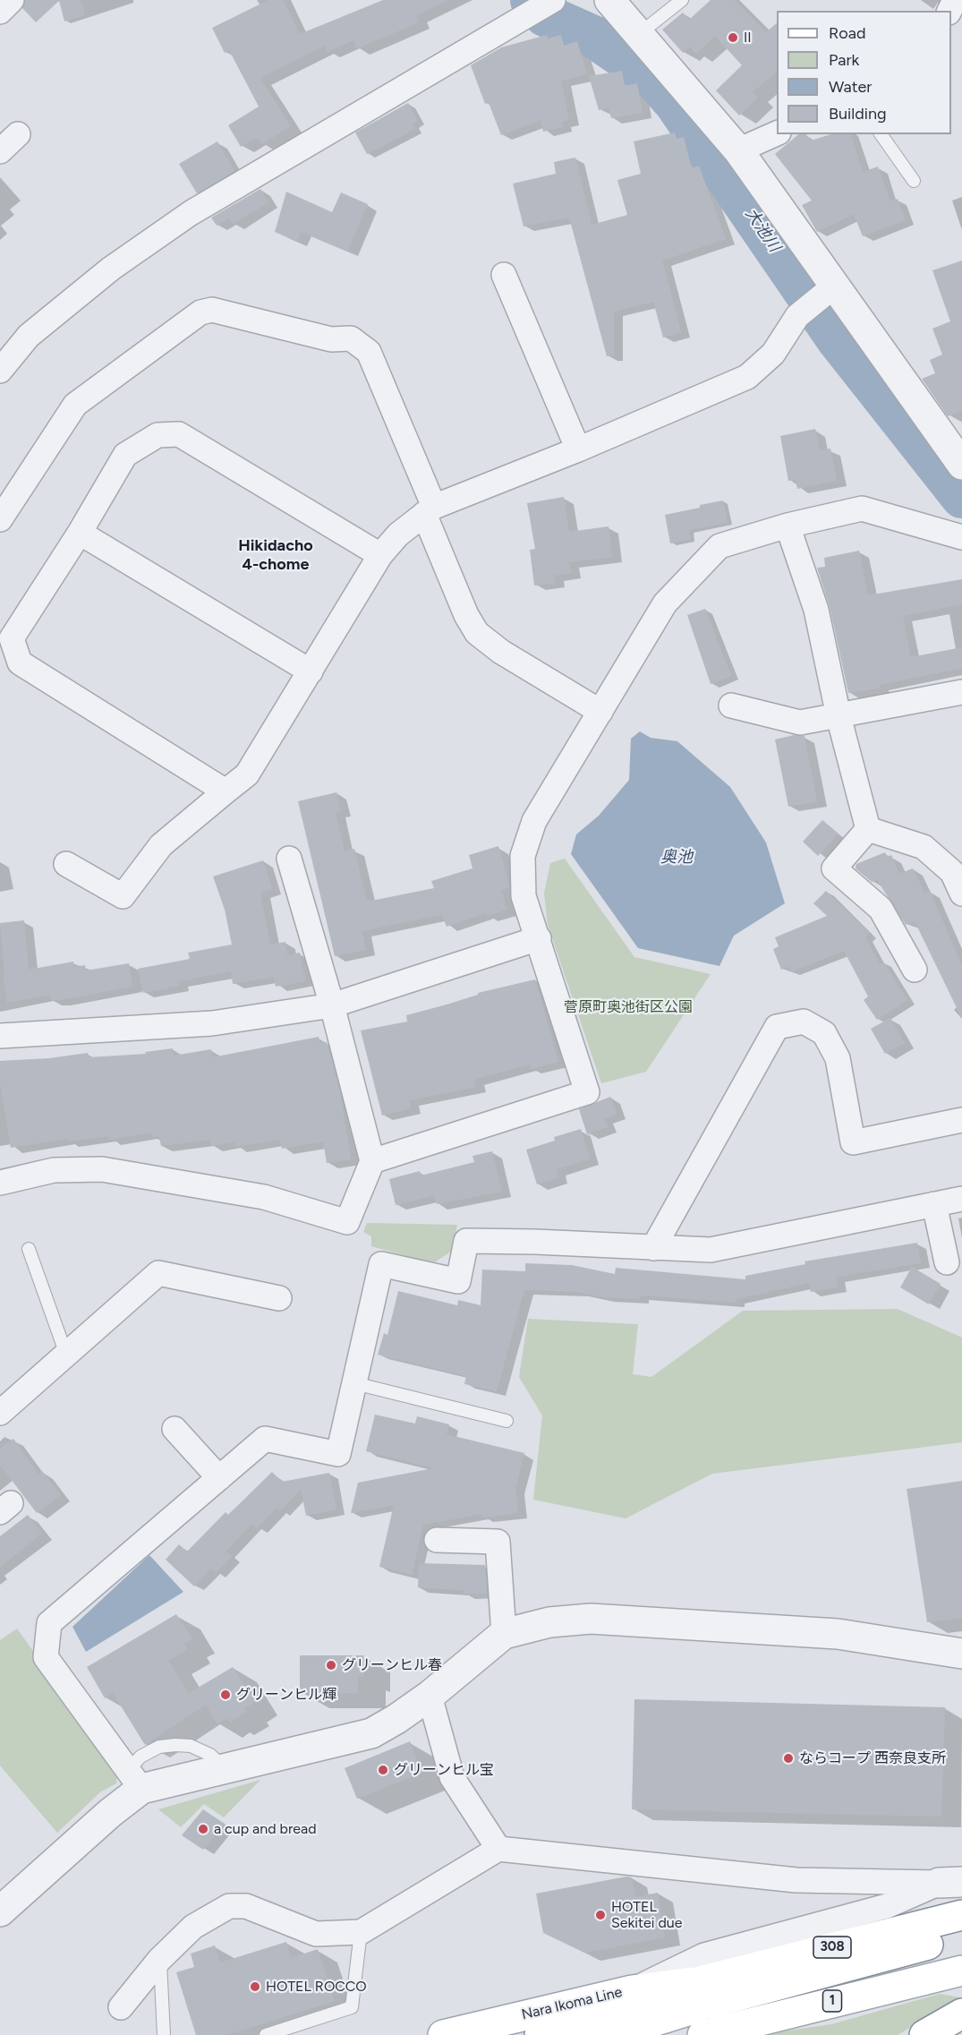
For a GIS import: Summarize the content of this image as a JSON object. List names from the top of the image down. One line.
{"streets":{"main road":["308","1","Nara Ikoma Line"]},"districts":["Hikidacho 4-chome"],"water":["大池川","奥池"],"parks":["菅原町奥池街区公園"],"places":["II","グリーンヒル春","グリーンヒル輝","ならコープ 西奈良支所","グリーンヒル宝","a cup and bread","HOTEL Sekitei due","HOTEL ROCCO"],"legend":["Road","Park","Water","Building"]}
